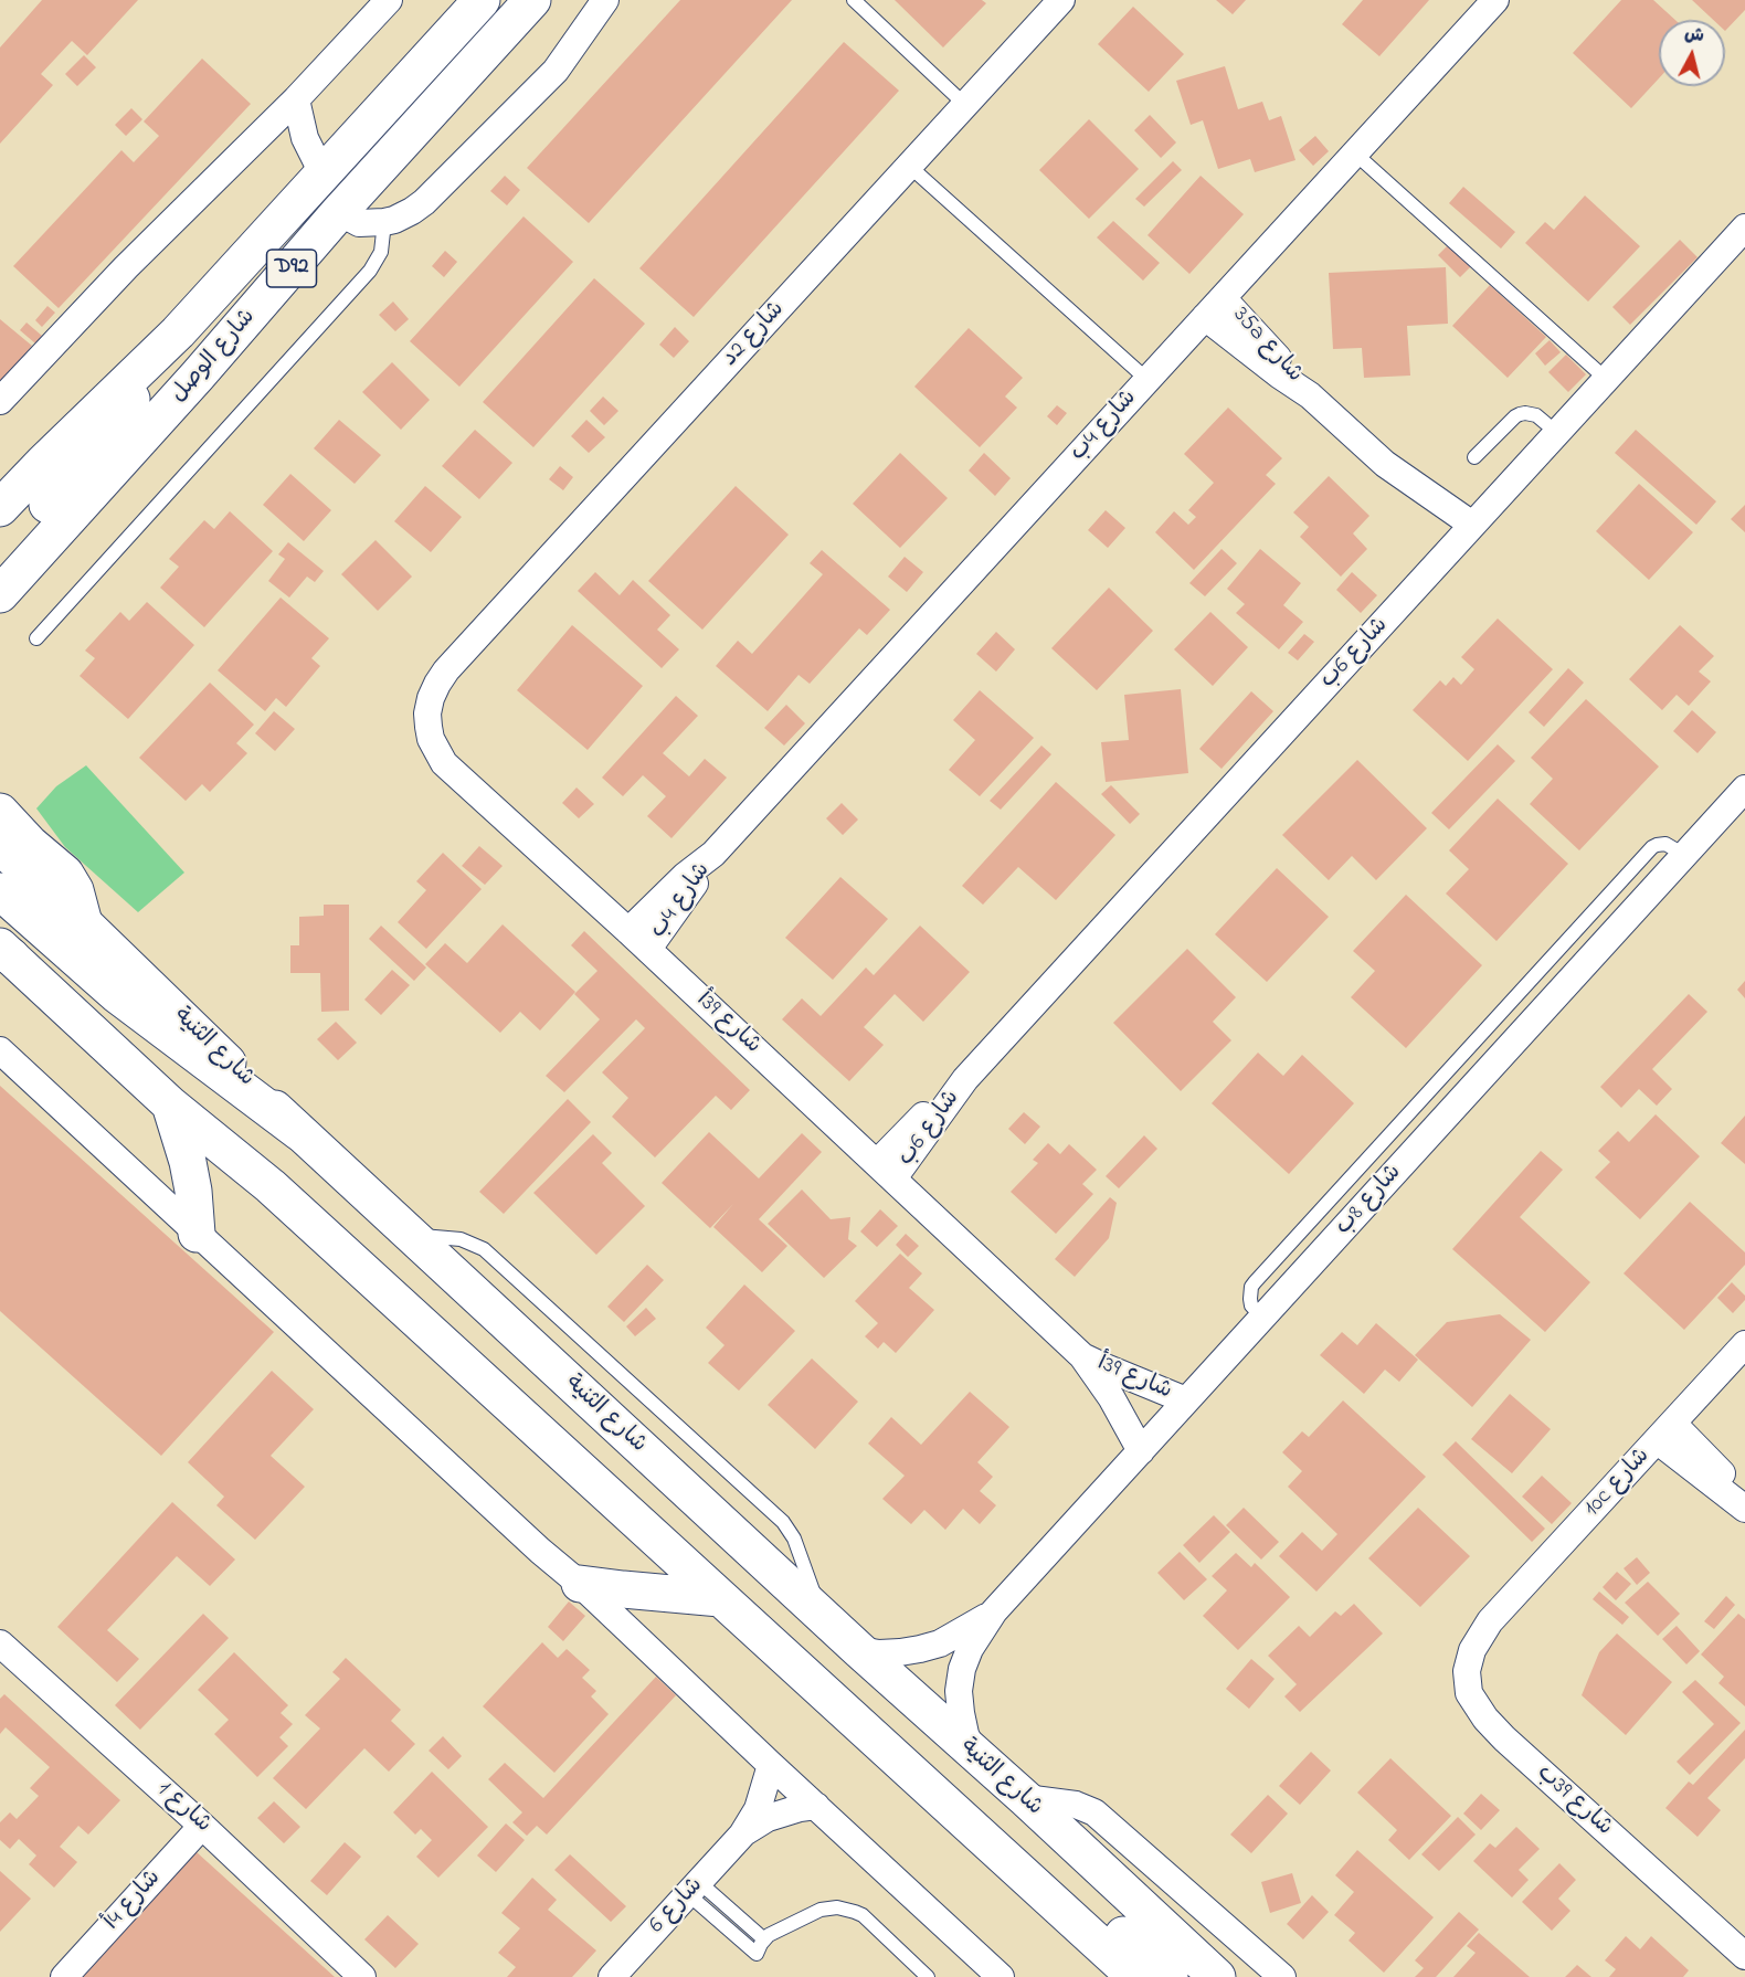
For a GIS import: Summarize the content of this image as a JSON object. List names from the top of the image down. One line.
{"streets":{"main road":["D92","شارع الوصل","شارع الثنية"],"street":["شارع 2د","35a شارع","شارع 4ب","شارع 6ب","شارع 39أ","شارع 8ب","10c شارع","شارع 39ب","شارع 1","شارع 4أ","شارع 6"]},"crossings":[["شارع 2د","شارع 39أ"],["35a شارع","شارع 4ب"],["35a شارع","شارع 6ب"],["شارع 4ب","شارع 39أ"],["شارع 6ب","شارع 39أ"],["شارع 39أ","شارع 8ب"],["شارع الثنية","شارع 8ب"],["10c شارع","شارع 39ب"],["شارع 1","شارع 4أ"]],"north":"top"}
